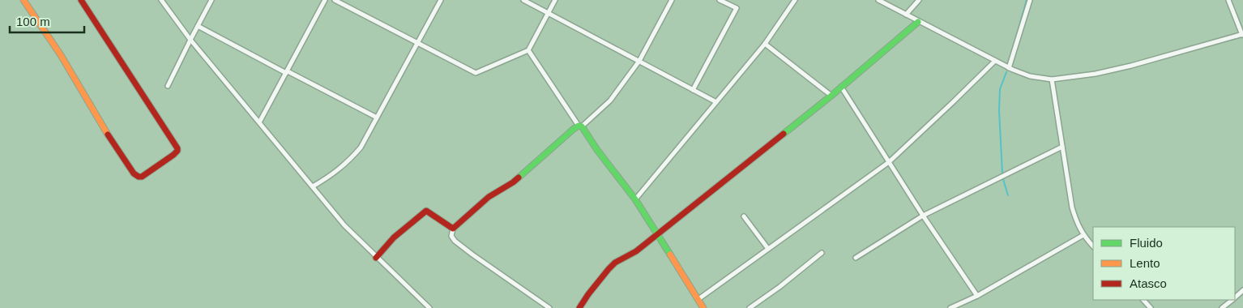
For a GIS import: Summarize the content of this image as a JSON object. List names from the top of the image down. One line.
{"legend":["Fluido","Lento","Atasco"],"scale_bar":"100 m"}
